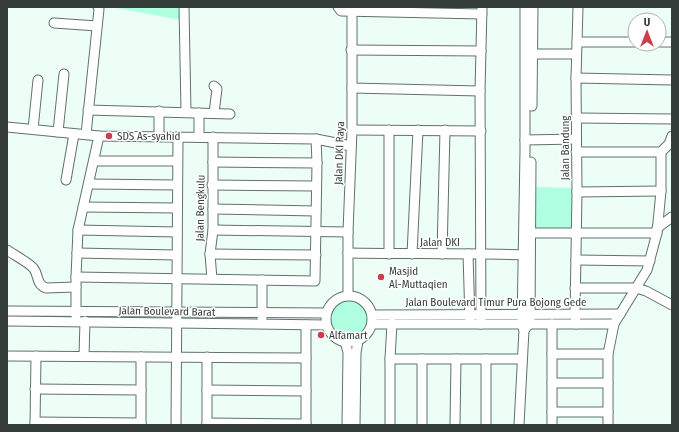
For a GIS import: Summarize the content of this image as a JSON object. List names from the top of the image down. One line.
{"streets":{"street":["Jalan Bandung","Jalan DKI Raya","Jalan Bengkulu","Jalan DKI","Jalan Boulevard Timur Pura Bojong Gede","Jalan Boulevard Barat"]},"crossings":[["Jalan Bandung","Jalan Boulevard Timur Pura Bojong Gede"],["Jalan DKI Raya","Jalan DKI"],["Jalan DKI Raya","Jalan Boulevard Timur Pura Bojong Gede"],["Jalan DKI Raya","Jalan Boulevard Barat"],["Jalan Boulevard Timur Pura Bojong Gede","Jalan Boulevard Barat"]],"places":["SDS As-syahid","Masjid Al-Muttaqien","Alfamart"],"north":"top"}
